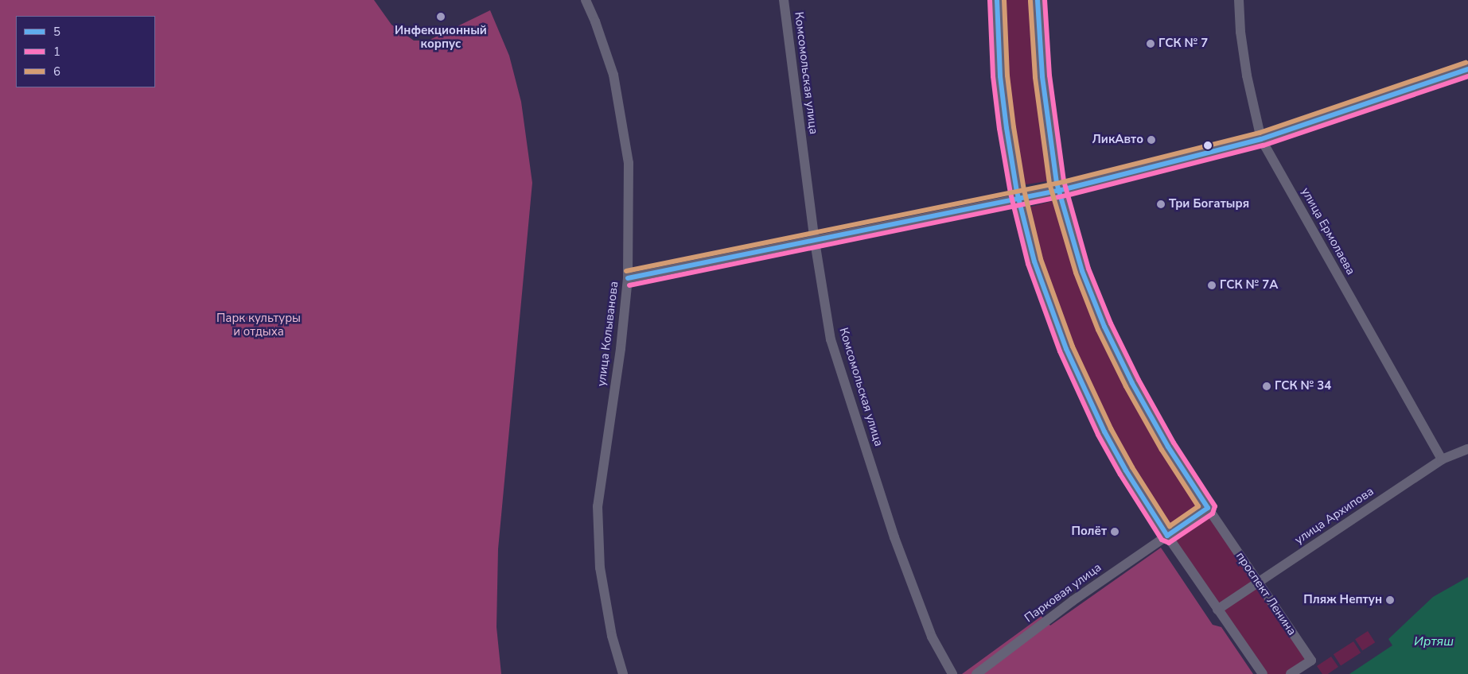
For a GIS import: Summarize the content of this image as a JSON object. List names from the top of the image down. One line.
{"streets":{"street":["Комсомольская улица","улица Ермолаева","улица Колыванова","улица Архипова","Парковая улица","проспект Ленина"]},"crossings":[["улица Ермолаева","улица Архипова"],["улица Архипова","проспект Ленина"]],"water":["Иртяш"],"parks":["Парк культуры и отдыха"],"places":["Инфекционный корпус","ГСК № 7","ЛикАвто","Три Богатыря","ГСК № 7А","ГСК № 34","Полёт","Пляж Нептун"],"lines":["transit line 5","transit line 1","transit line 6"],"legend":["5","1","6"]}
